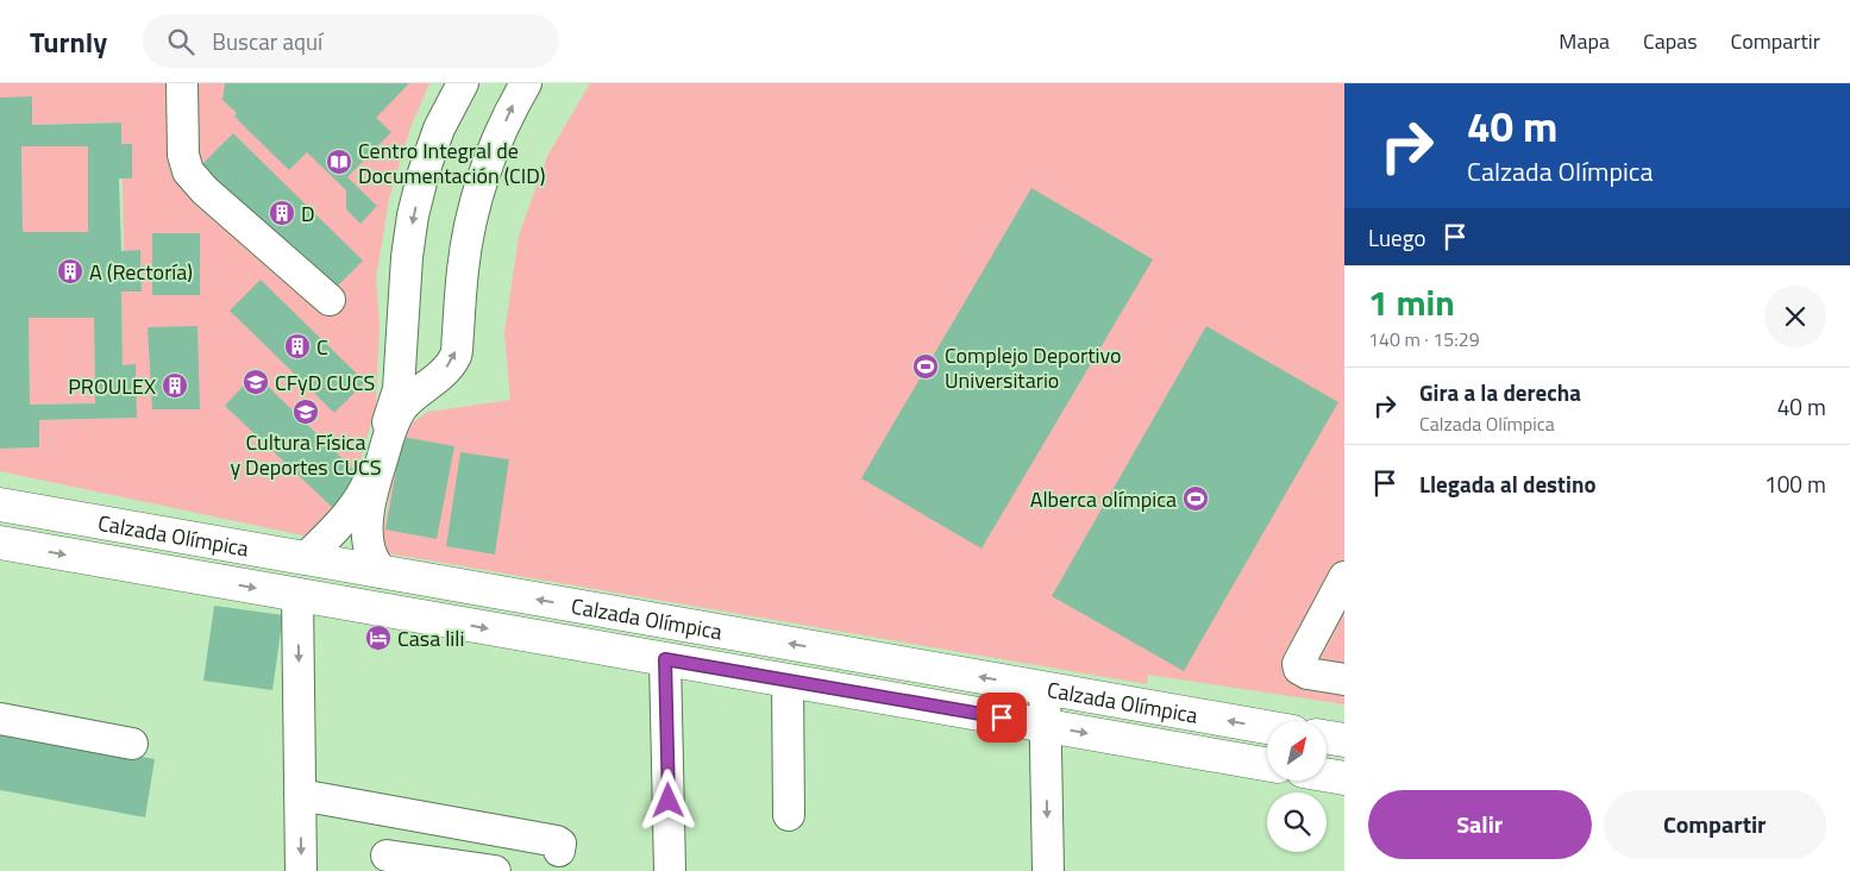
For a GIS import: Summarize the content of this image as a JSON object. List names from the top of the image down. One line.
{"streets":{"main road":["Calzada Olímpica"]},"places":{"library":["Centro Integral de Documentación (CID)"],"building":["D","A (Rectoría)","C","PROULEX"],"sports":["Complejo Deportivo Universitario","Alberca olímpica"],"school or university":["CFyD CUCS","Cultura Física y Deportes CUCS"],"hotel":["Casa lili"]},"north":"top right","page":{"header":"Turnly","search":"Buscar aquí","nav":["Mapa","Capas","Compartir"],"turn":["40 m","Calzada Olímpica"],"then":"Luego","heading":["1 min","140 m · 15:29"],"list":[{"name":"Gira a la derecha","note":"Calzada Olímpica","value":"40 m"},{"name":"Llegada al destino","value":"100 m"}],"buttons":["Salir","Compartir"]}}
